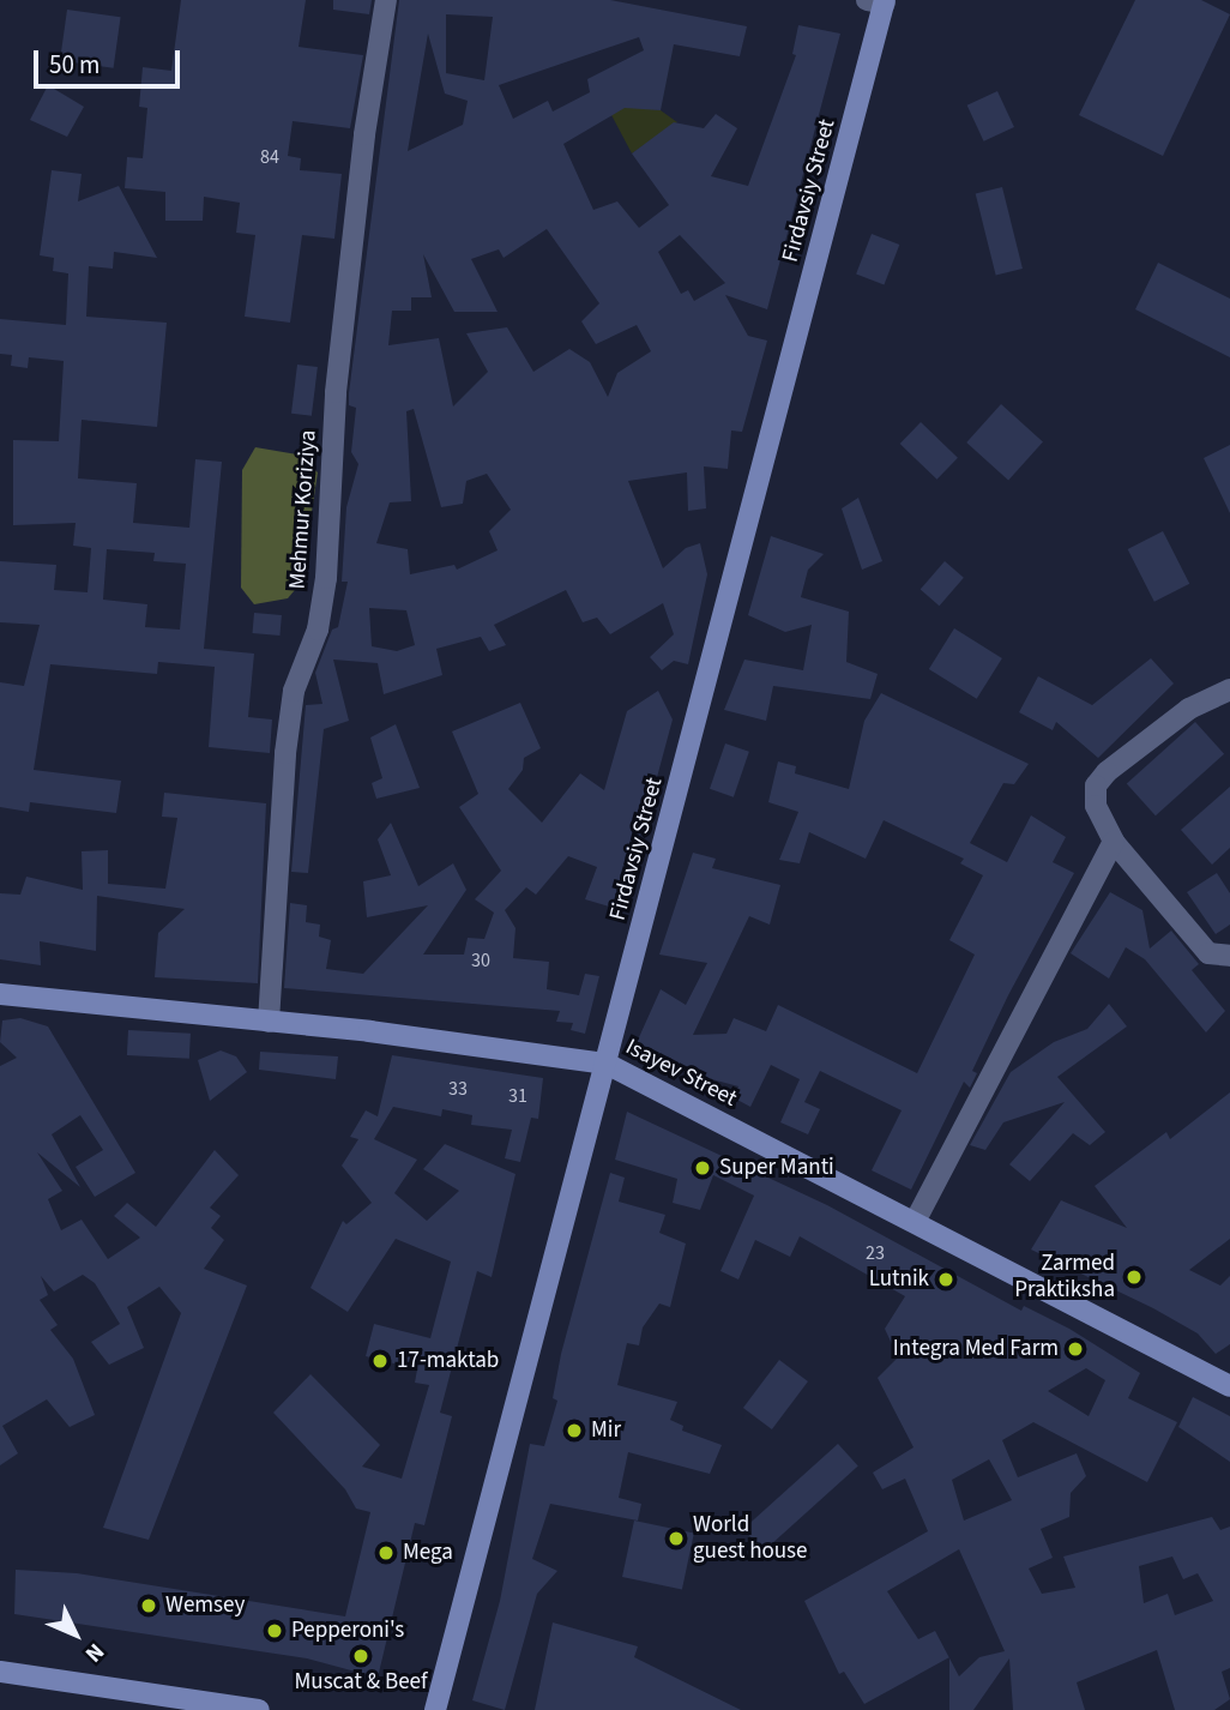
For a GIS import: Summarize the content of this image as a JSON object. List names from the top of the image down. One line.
{"streets":{"main road":["Firdavsiy Street","Isayev Street"],"street":["Mehmur Koriziya"]},"crossings":[["Firdavsiy Street","Isayev Street"],["Mehmur Koriziya","Isayev Street"]],"places":["Super Manti","Zarmed Praktiksha","Lutnik","Integra Med Farm","17-maktab","Mir","World guest house","Mega","Wemsey","Pepperoni's","Muscat & Beef"],"house_numbers":["84","30","33","31","23"],"scale_bar":"50 m","north":"bottom right"}
